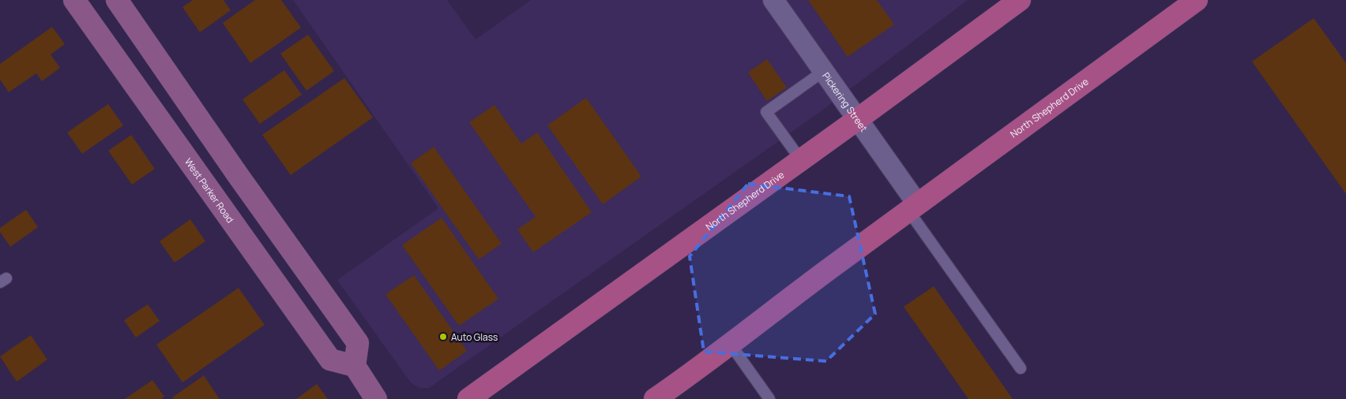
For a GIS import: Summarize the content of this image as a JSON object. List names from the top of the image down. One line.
{"streets":{"main road":["North Shepherd Drive","West Parker Road"],"street":["Pickering Street"]},"crossings":[["Pickering Street","North Shepherd Drive"]],"places":["Auto Glass"]}
